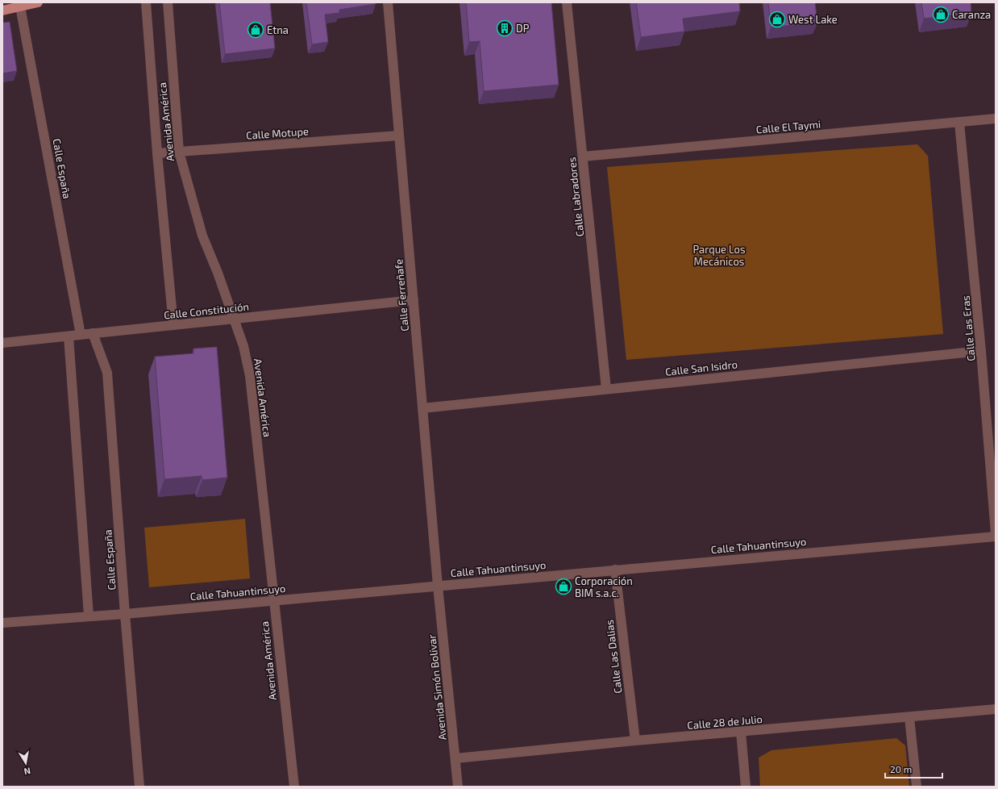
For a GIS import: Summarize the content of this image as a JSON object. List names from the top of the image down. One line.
{"streets":{"street":["Avenida América","Calle El Taymi","Calle Motupe","Calle España","Calle Labradores","Calle Ferreñafe","Calle Constitución","Calle Las Eras","Calle San Isidro","Calle Tahuantinsuyo","Calle Las Dalias","Avenida Simón Bolívar","Calle 28 de Julio"]},"crossings":[["Avenida América","Calle Motupe"],["Avenida América","Calle Constitución"],["Avenida América","Calle Tahuantinsuyo"],["Calle El Taymi","Calle Labradores"],["Calle El Taymi","Calle Las Eras"],["Calle Motupe","Calle Ferreñafe"],["Calle España","Calle Constitución"],["Calle España","Calle Tahuantinsuyo"],["Calle Labradores","Calle San Isidro"],["Calle Ferreñafe","Calle Constitución"],["Calle Ferreñafe","Calle San Isidro"],["Calle Ferreñafe","Calle Tahuantinsuyo"],["Calle Ferreñafe","Avenida Simón Bolívar"],["Calle Las Eras","Calle San Isidro"],["Calle Tahuantinsuyo","Calle Las Dalias"],["Calle Tahuantinsuyo","Avenida Simón Bolívar"],["Calle Las Dalias","Calle 28 de Julio"],["Avenida Simón Bolívar","Calle 28 de Julio"]],"parks":["Parque Los Mecánicos"],"places":{"shop":["Caranza","West Lake","Etna","Corporación BIM s.a.c."],"building":["DP"]},"scale_bar":"20 m","north":"bottom"}
